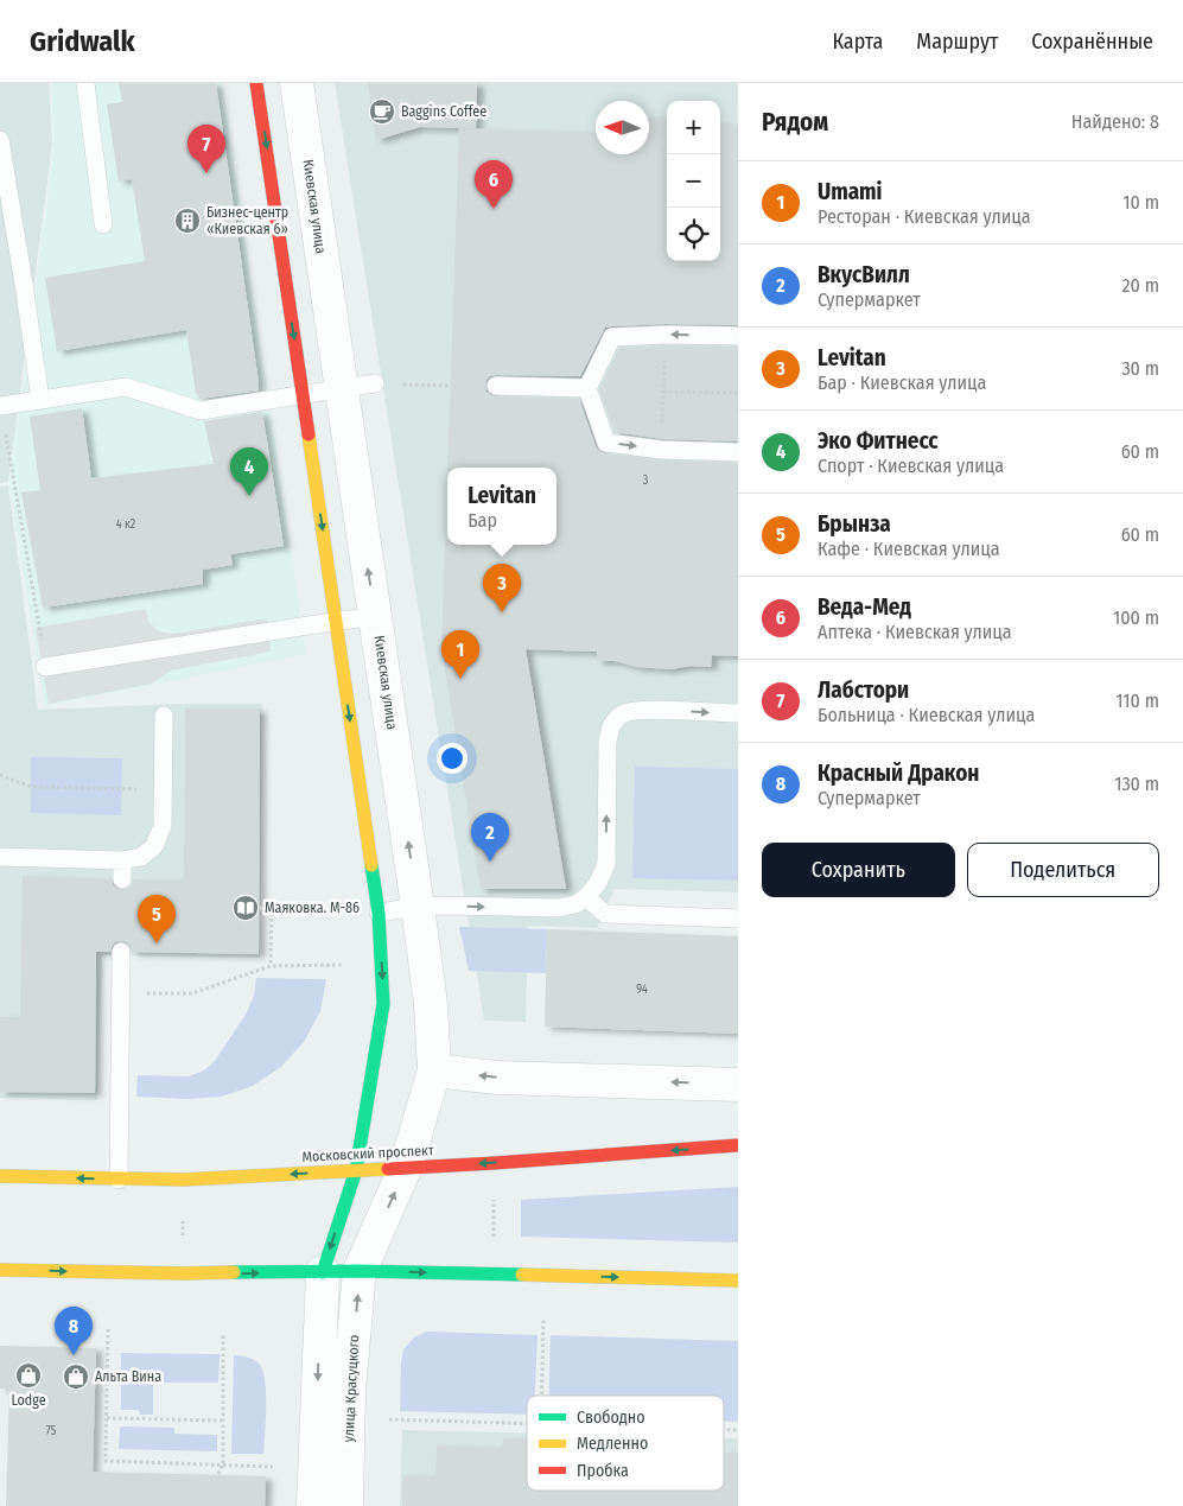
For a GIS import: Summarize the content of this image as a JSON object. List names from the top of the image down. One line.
{"streets":{"main road":["Московский проспект"],"street":["Киевская улица","улица Красуцкого"]},"crossings":[["Киевская улица","Московский проспект"],["Киевская улица","улица Красуцкого"]],"one_way":["Киевская улица"],"places":{"cafe":["Baggins Coffee"],"building":["Бизнес-центр «Киевская 6»"],"library":["Маяковка. М-86"],"shop":["Lodge","Альта Вина"]},"house_numbers":["3","4 к2","94","75"],"legend":["Свободно","Медленно","Пробка"],"north":"left","page":{"header":"Gridwalk","nav":["Карта","Маршрут","Сохранённые"],"heading":["Рядом","Найдено: 8"],"map_buttons":["+","−"],"pins":["7","6","4","3","1","2","5","8"],"list":[{"mark":"1","name":"Umami","note":"Ресторан · Киевская улица","value":"10 m"},{"mark":"2","name":"ВкусВилл","note":"Супермаркет","value":"20 m"},{"mark":"3","name":"Levitan","note":"Бар · Киевская улица","value":"30 m"},{"mark":"4","name":"Эко Фитнесс","note":"Спорт · Киевская улица","value":"60 m"},{"mark":"5","name":"Брынза","note":"Кафе · Киевская улица","value":"60 m"},{"mark":"6","name":"Веда-Мед","note":"Аптека · Киевская улица","value":"100 m"},{"mark":"7","name":"Лабстори","note":"Больница · Киевская улица","value":"110 m"},{"mark":"8","name":"Красный Дракон","note":"Супермаркет","value":"130 m"}],"popup":["Levitan","Бар"],"buttons":["Сохранить","Поделиться"]}}
